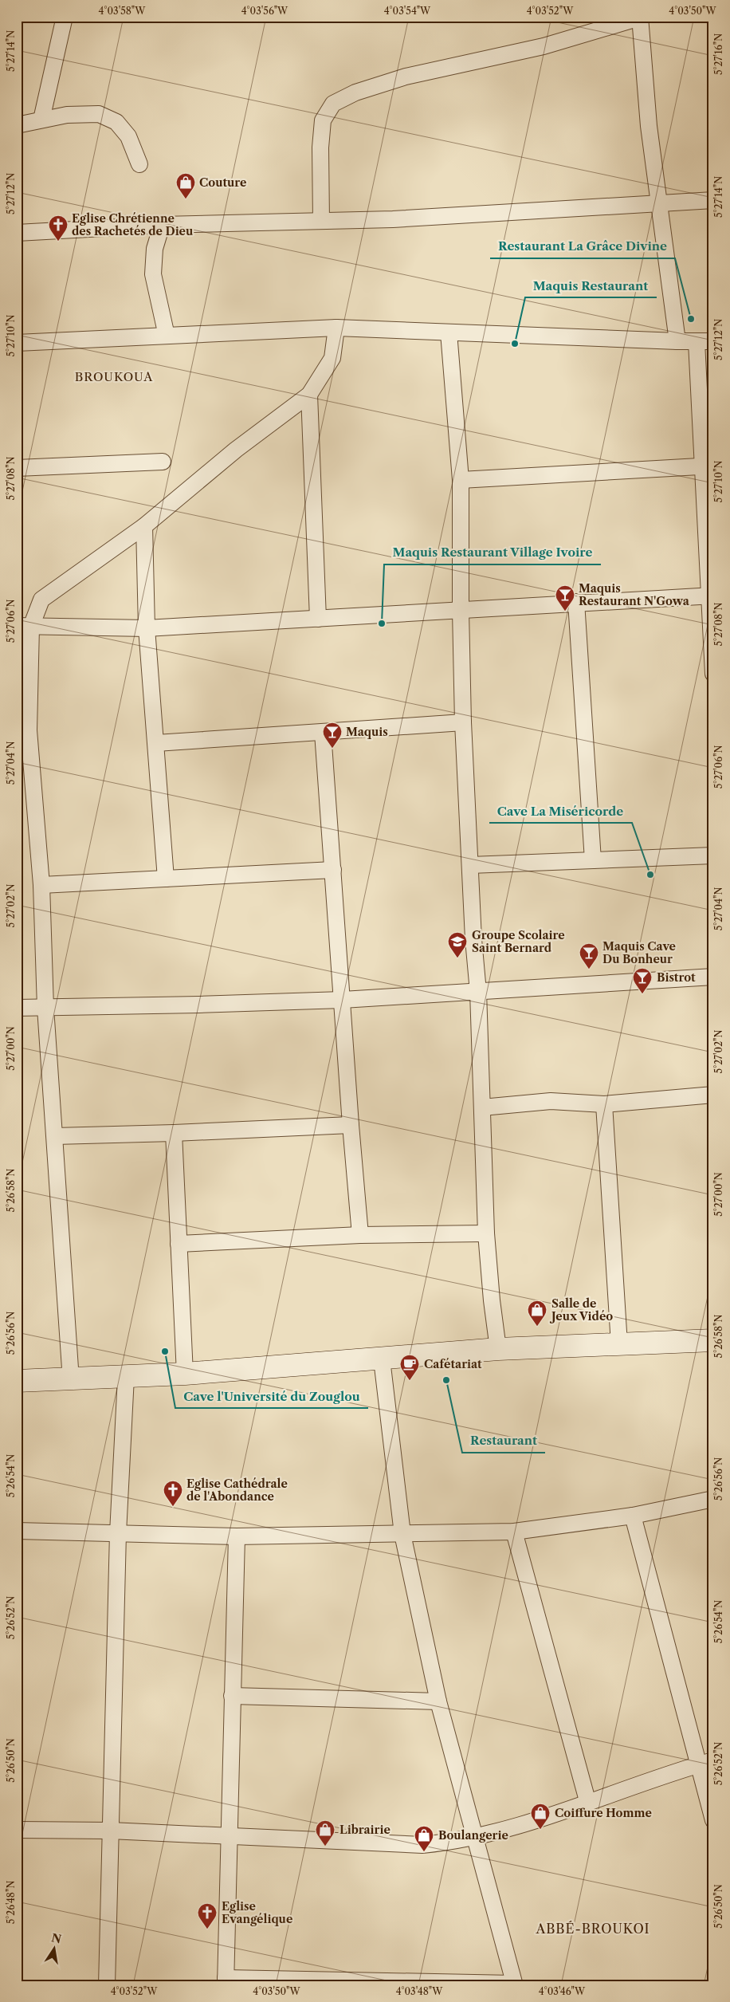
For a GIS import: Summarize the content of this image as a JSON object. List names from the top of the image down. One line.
{"districts":["BROUKOUA","ABBÉ-BROUKOI"],"places":{"shop":["Couture","Salle de Jeux Vidéo","Coiffure Homme","Librairie","Boulangerie"],"church":["Eglise Chrétienne des Rachetés de Dieu","Eglise Cathédrale de l'Abondance","Eglise Evangélique"],"other":["Restaurant La Grâce Divine","Maquis Restaurant","Maquis Restaurant Village Ivoire","Cave La Miséricorde","Cave l'Université du Zouglou","Restaurant"],"bar":["Maquis Restaurant N'Gowa","Maquis","Maquis Cave Du Bonheur","Bistrot"],"school or university":["Groupe Scolaire Saint Bernard"],"cafe":["Cafétariat"]},"north":"top","coordinates":["4°03'58\"W","4°03'56\"W","4°03'54\"W","4°03'52\"W","4°03'50\"W","5°27'14\"N","5°27'16\"N","5°27'12\"N","5°27'10\"N","5°27'08\"N","5°27'06\"N","5°27'04\"N","5°27'02\"N","5°27'00\"N","5°26'58\"N","5°26'56\"N","5°26'54\"N","5°26'52\"N","5°26'50\"N","5°26'48\"N","4°03'48\"W","4°03'46\"W"]}
